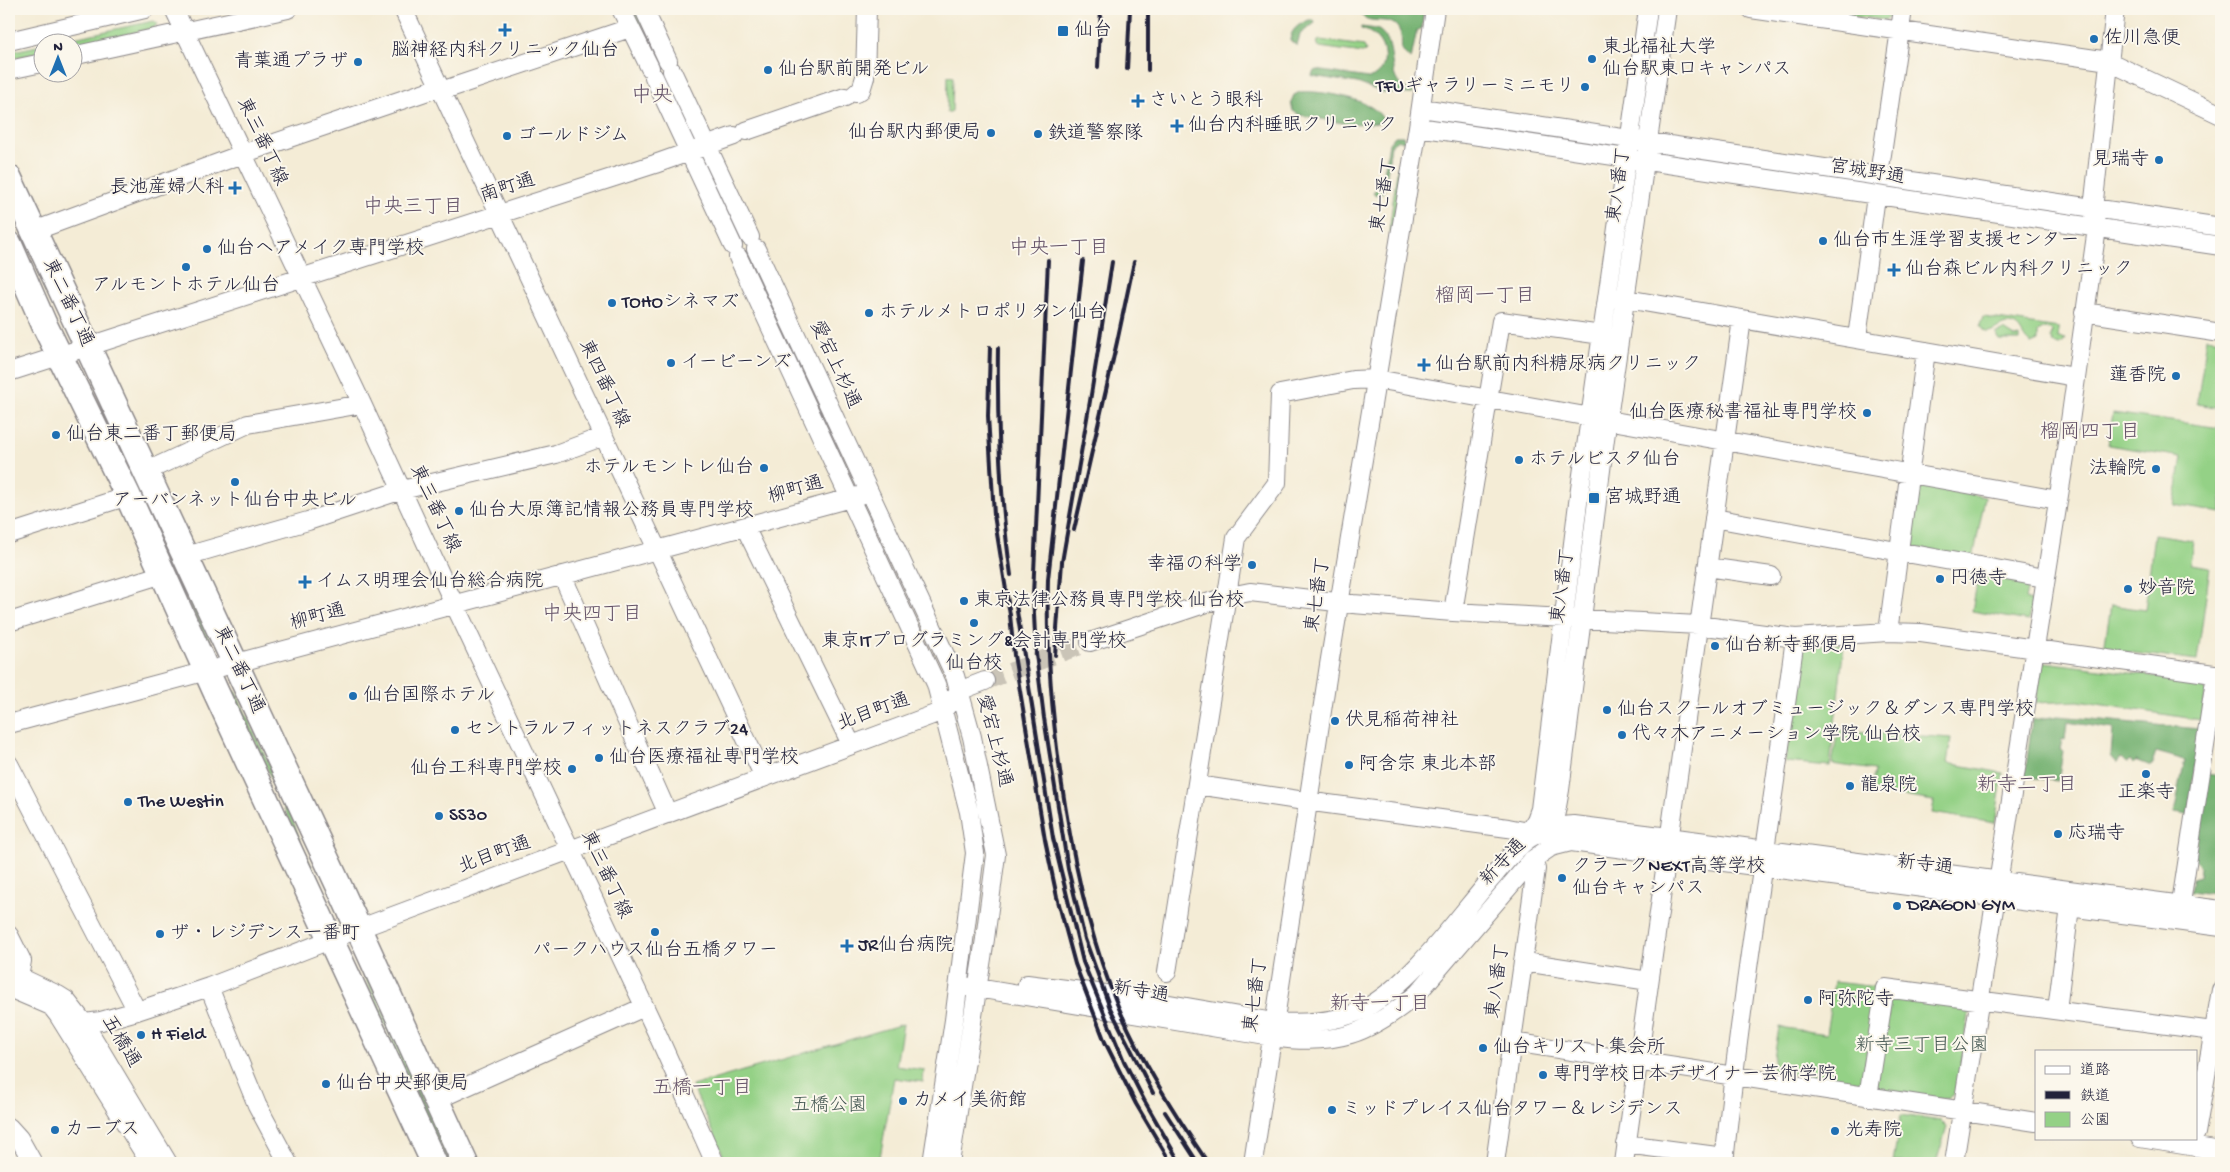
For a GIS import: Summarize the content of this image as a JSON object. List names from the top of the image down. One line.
{"streets":{"highway":["東二番丁通"],"street":["東三番丁線","宮城野通","東八番丁","南町通","東七番丁","愛宕上杉通","東四番丁線","柳町通","北目町通","新寺通","五橋通"]},"crossings":[["東三番丁線","南町通"],["東三番丁線","柳町通"],["東三番丁線","北目町通"],["宮城野通","東八番丁"],["宮城野通","東七番丁"],["東八番丁","新寺通"],["南町通","東二番丁通"],["南町通","愛宕上杉通"],["南町通","東四番丁線"],["東七番丁","新寺通"],["東二番丁通","柳町通"],["東二番丁通","北目町通"],["愛宕上杉通","柳町通"],["愛宕上杉通","新寺通"],["東四番丁線","柳町通"],["東四番丁線","北目町通"],["北目町通","五橋通"]],"districts":["中央","中央三丁目","中央一丁目","榴岡一丁目","榴岡四丁目","中央四丁目","新寺二丁目","新寺一丁目","五橋一丁目"],"parks":["新寺三丁目公園","五橋公園"],"places":{"health":["脳神経内科クリニック仙台","さいとう眼科","仙台内科睡眠クリニック","長池産婦人科","仙台森ビル内科クリニック","仙台駅前内科糖尿病クリニック","イムス明理会仙台総合病院","JR仙台病院"],"transit":["仙台","宮城野通"],"other":["佐川急便","東北福祉大学 仙台駅東口キャンパス","青葉通プラザ","仙台駅前開発ビル","TFUギャラリーミニモリ","仙台駅内郵便局","鉄道警察隊","ゴールドジム","見瑞寺","仙台市生涯学習支援センター","仙台ヘアメイク専門学校","アルモントホテル仙台","TOHOシネマズ","ホテルメトロポリタン仙台","イービーンズ","蓮香院","仙台医療秘書福祉専門学校","仙台東二番丁郵便局","ホテルビスタ仙台","ホテルモントレ仙台","法輪院","アーバンネット仙台中央ビル","仙台大原簿記情報公務員専門学校","幸福の科学","円徳寺","妙音院","東京法律公務員専門学校 仙台校","東京ITプログラミング&会計専門学校 仙台校","仙台新寺郵便局","仙台国際ホテル","仙台スクールオブミュージック＆ダンス専門学校","伏見稲荷神社","セントラルフィットネスクラブ24","代々木アニメーション学院 仙台校","仙台医療福祉専門学校","阿含宗 東北本部","仙台工科専門学校","正楽寺","龍泉院","The Westin","SS30","応瑞寺","クラークNEXT高等学校 仙台キャンパス","DRAGON GYM","パークハウス仙台五橋タワー","ザ・レジデンス一番町","阿弥陀寺","H Field","仙台キリスト集会所","専門学校日本デザイナー芸術学院","仙台中央郵便局","カメイ美術館","ミッドプレイス仙台タワー＆レジデンス","カーブス","光寿院"]},"legend":["道路","鉄道","公園"],"north":"top"}
